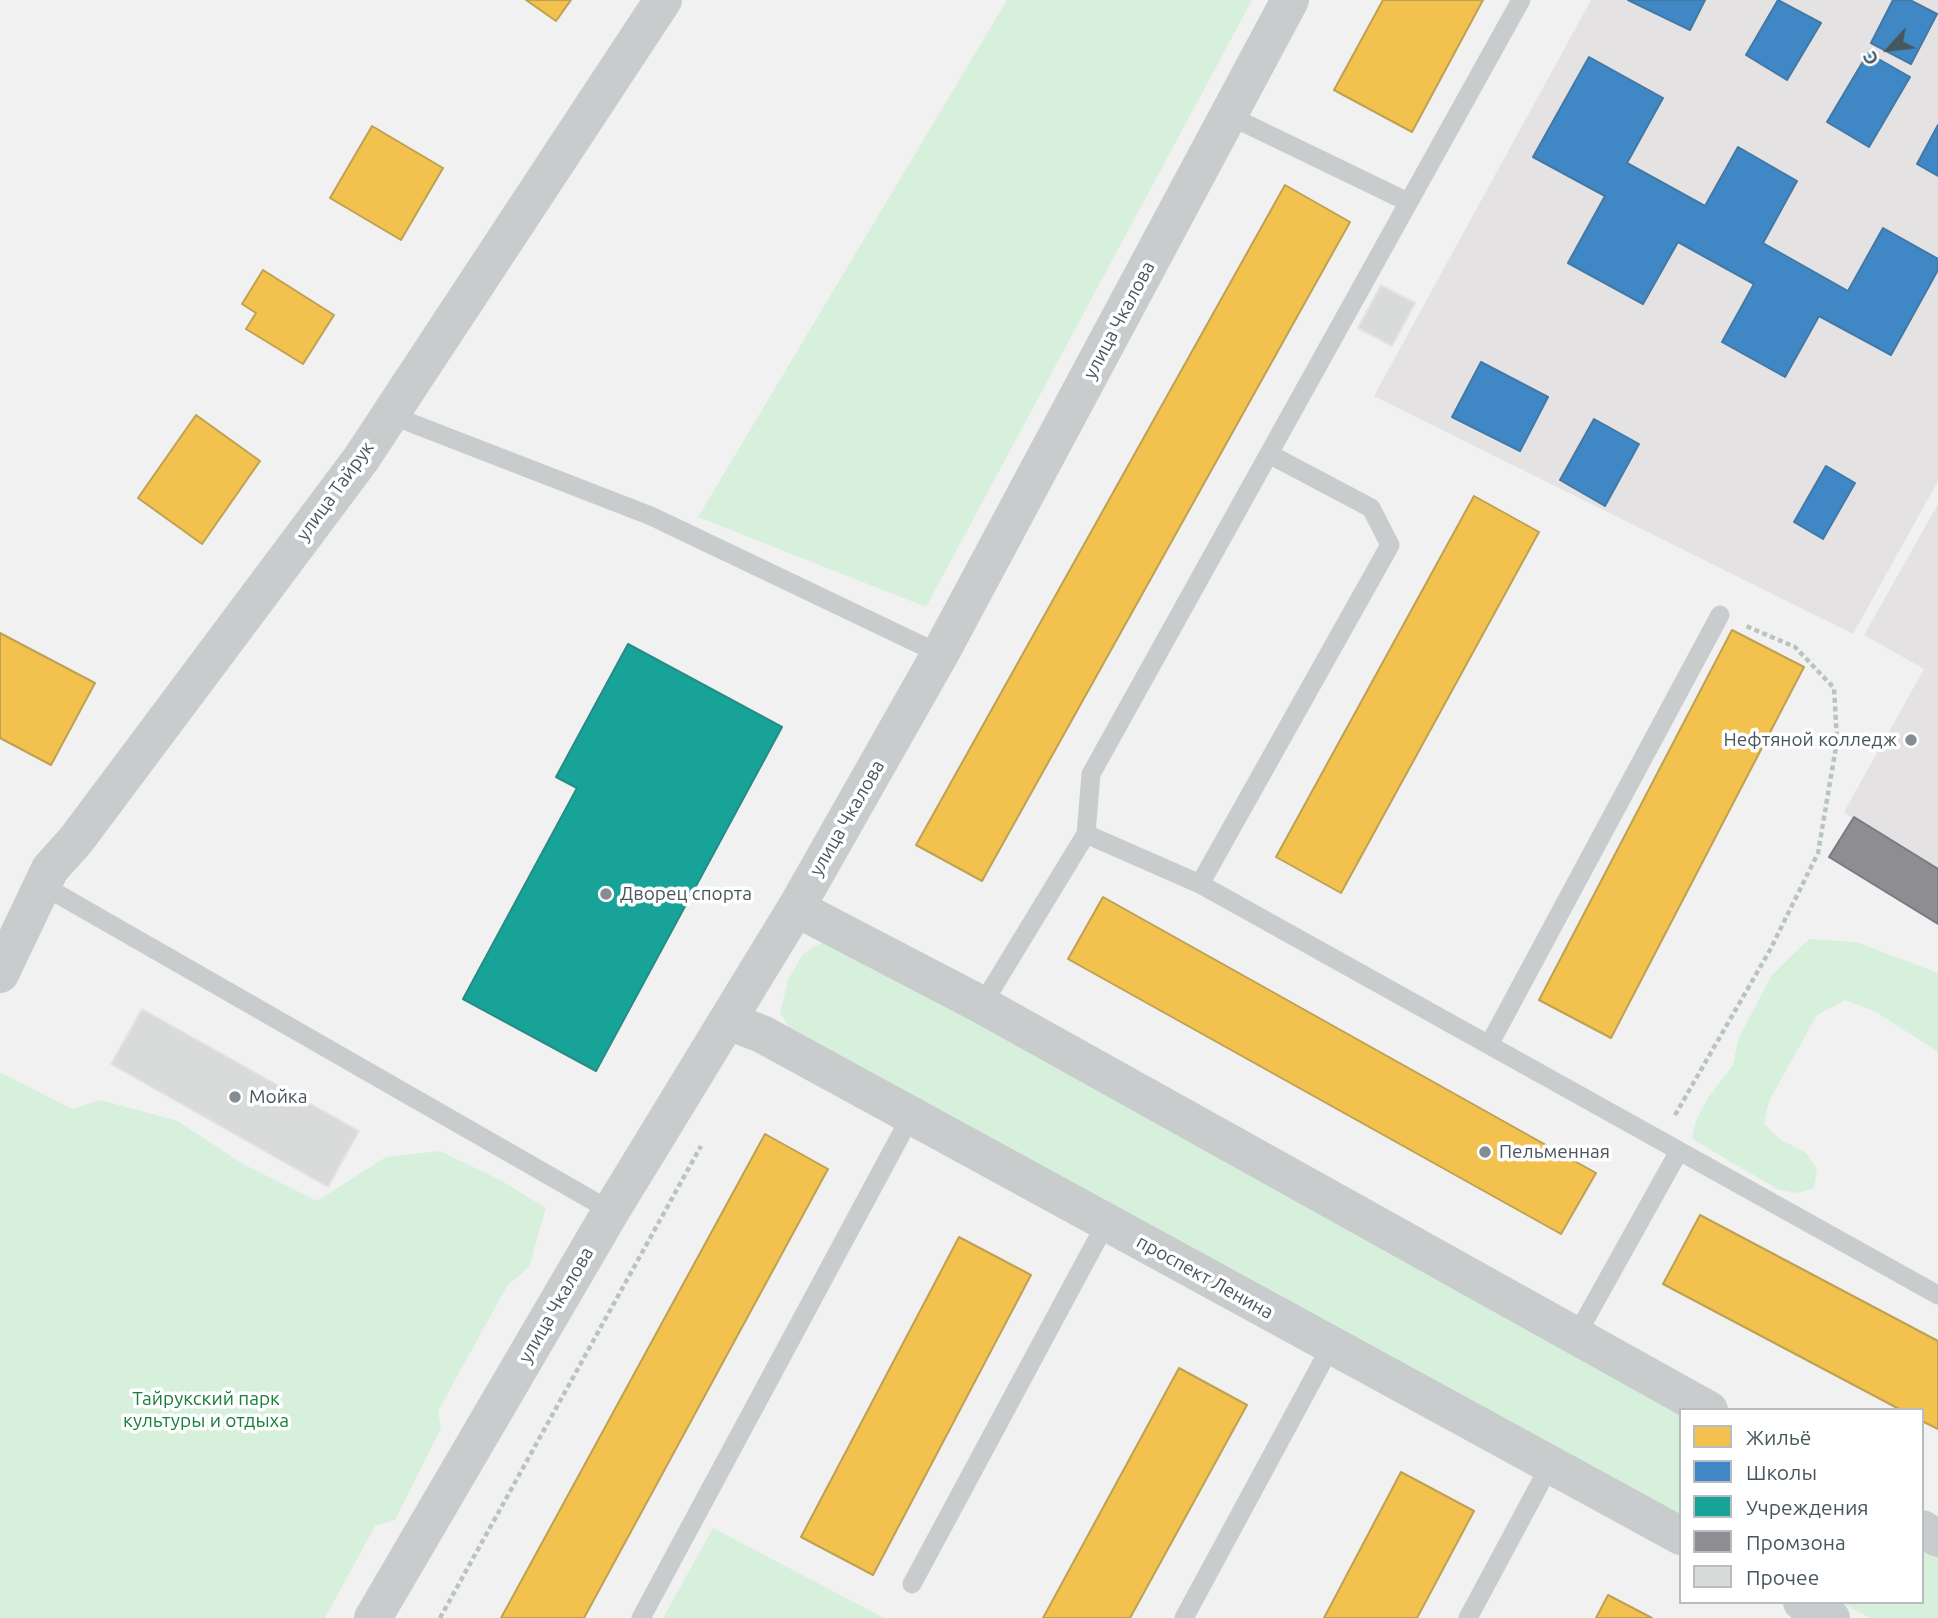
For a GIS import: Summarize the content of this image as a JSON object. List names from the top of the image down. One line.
{"streets":{"street":["улица Чкалова","улица Тайрук","проспект Ленина"]},"crossings":[["улица Чкалова","проспект Ленина"]],"parks":["Тайрукский парк культуры и отдыха"],"places":["Нефтяной колледж","Дворец спорта","Мойка","Пельменная"],"legend":["Жильё","Школы","Учреждения","Промзона","Прочее"],"north":"bottom left"}
